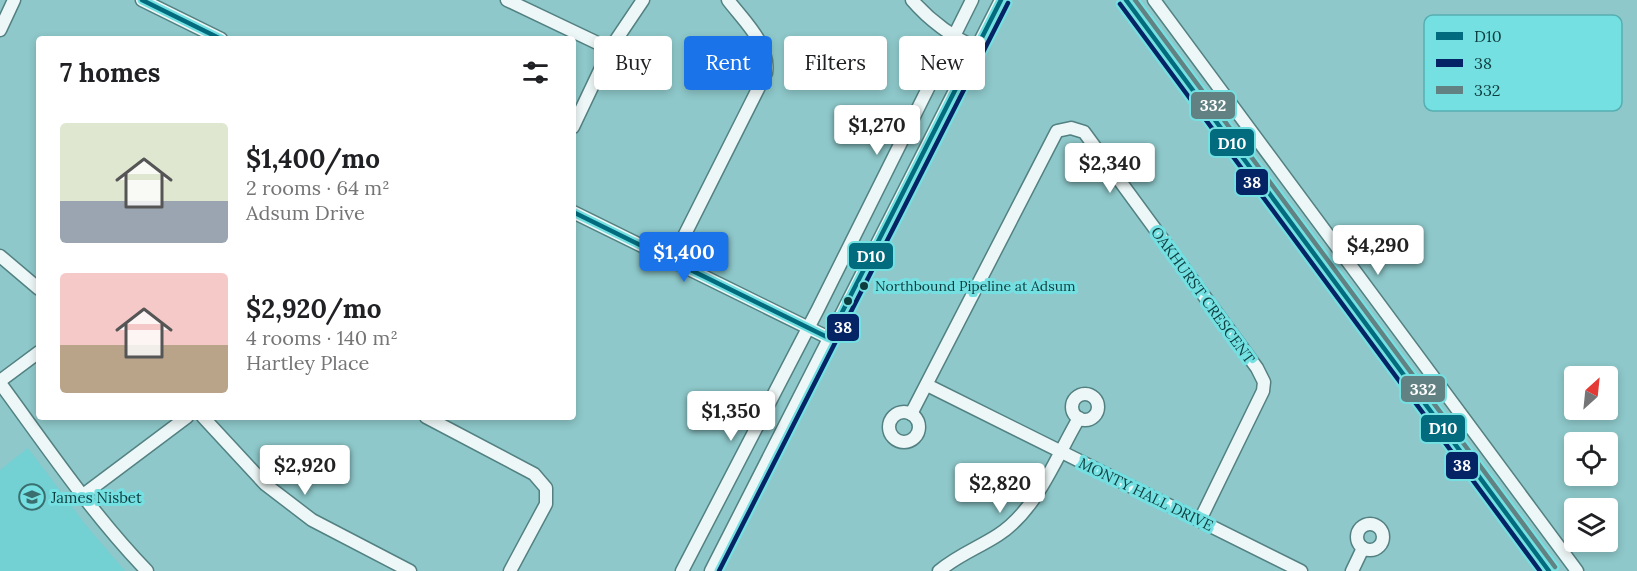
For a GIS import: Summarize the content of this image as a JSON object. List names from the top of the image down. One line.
{"streets":{"street":["OAKHURST CRESCENT","MONTY HALL DRIVE"]},"crossings":[["OAKHURST CRESCENT","MONTY HALL DRIVE"]],"places":{"other":["Northbound Pipeline at Adsum"],"school or university":["James Nisbet"]},"lines":["transit line D10","transit line 332","transit line 38"],"legend":["D10","38","332"],"north":"top right","page":{"chip":["Buy","Rent","Filters","New"],"heading":"7 homes","price":["$1,270","$2,340","$4,290","$1,400","$1,350","$2,920","$2,820"],"list":[{"name":"$1,400/mo","note":"2 rooms · 64 m² · Adsum Drive"},{"name":"$2,920/mo","note":"4 rooms · 140 m² · Hartley Place"}]}}
